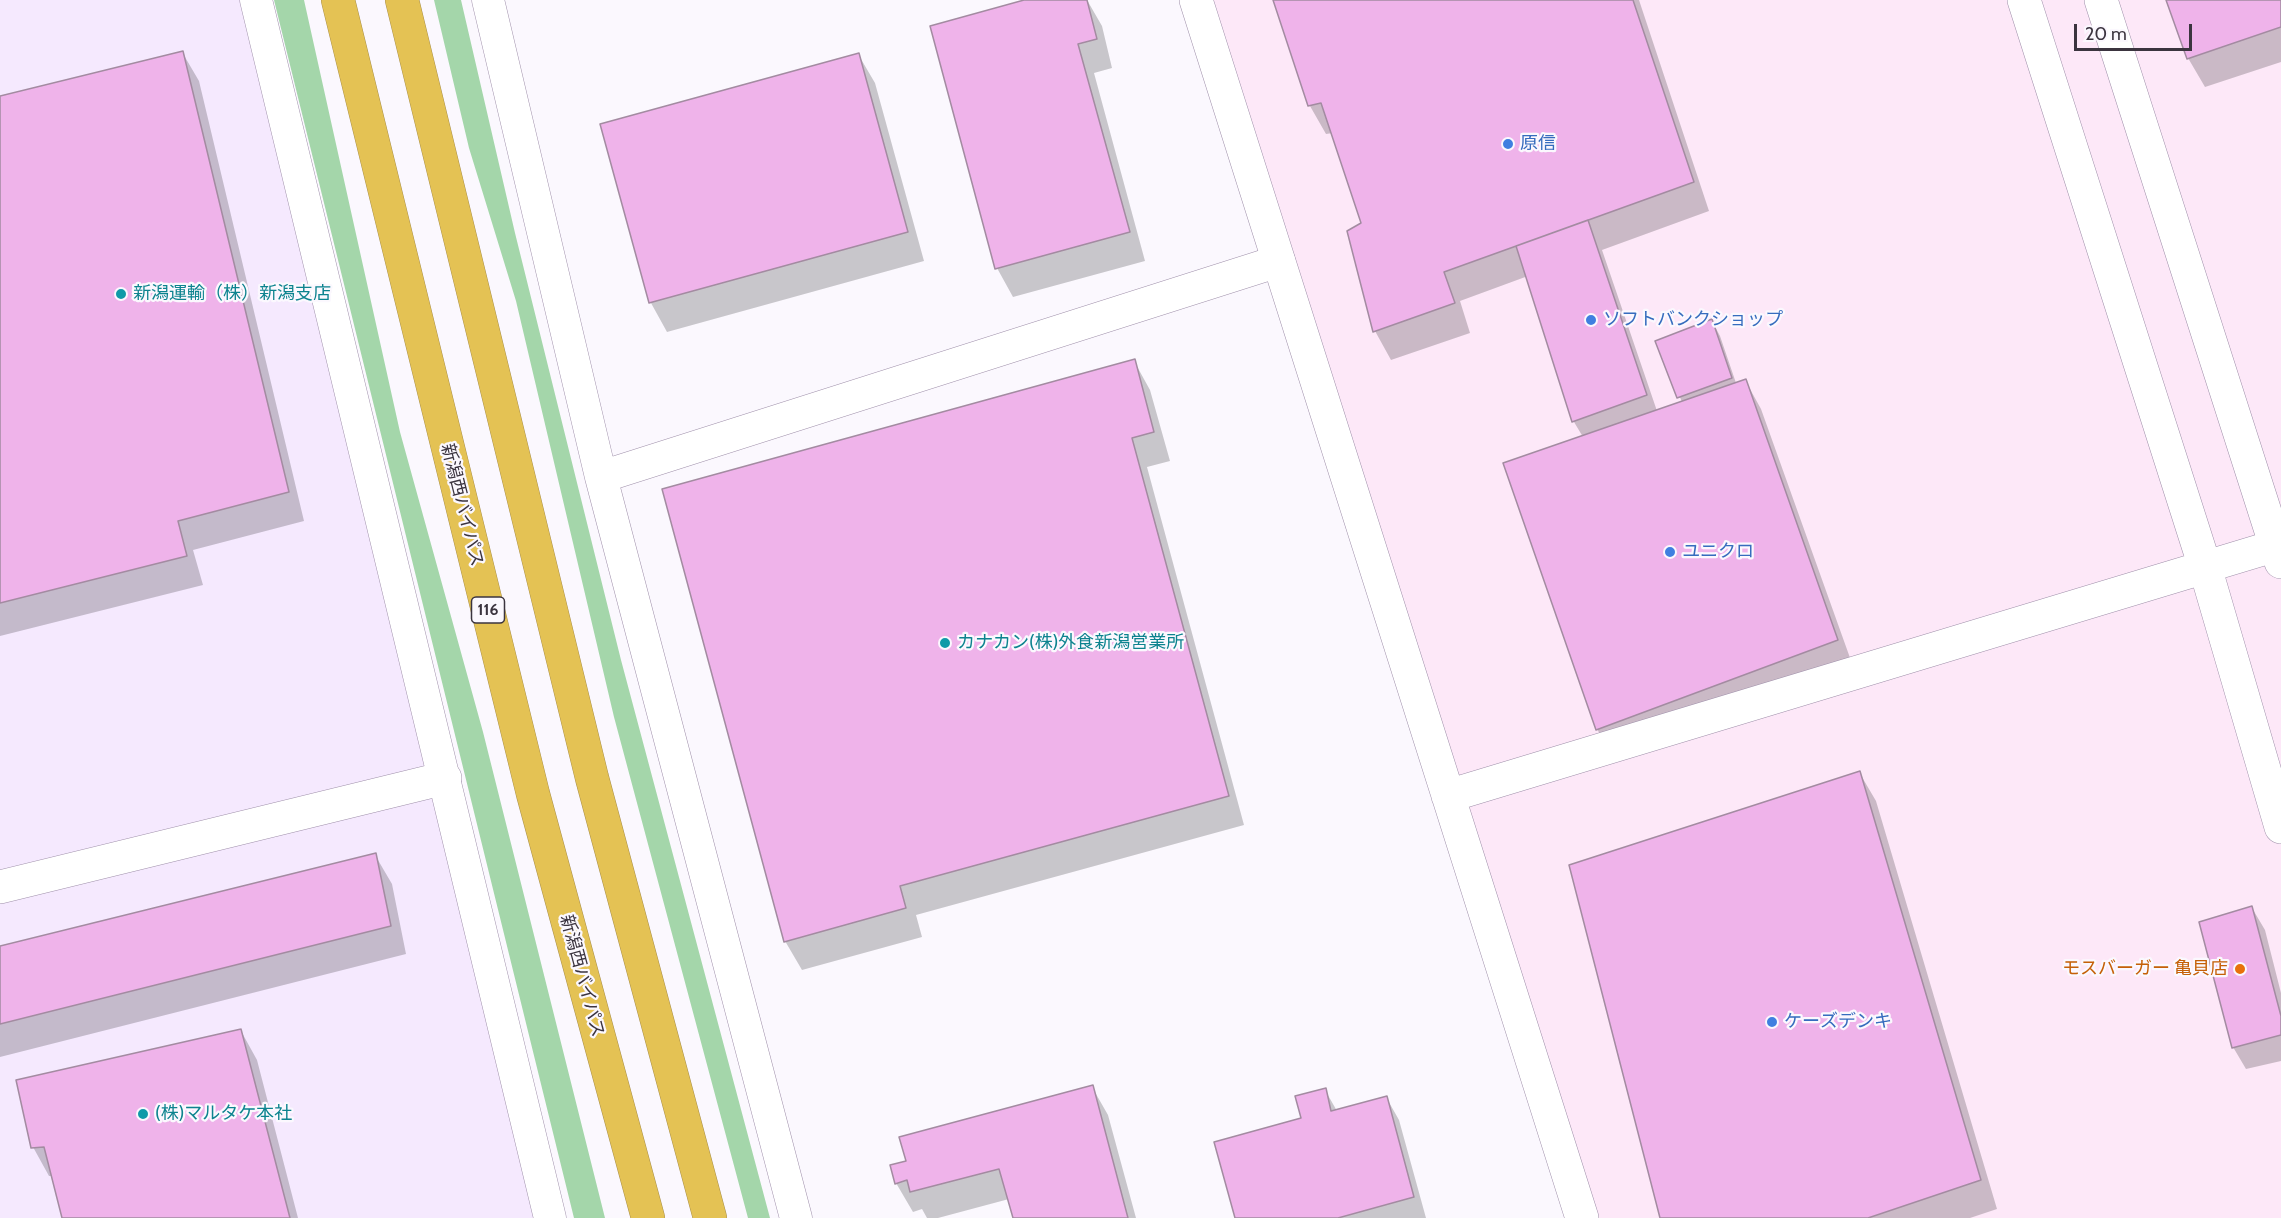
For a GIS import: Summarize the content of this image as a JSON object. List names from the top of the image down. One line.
{"streets":{"highway":["新潟西バイパス","116"]},"places":["原信","新潟運輸（株）新潟支店","ソフトバンクショップ","ユニクロ","カナカン(株)外食新潟営業所","モスバーガー 亀貝店","ケーズデンキ","(株)マルタケ本社"],"scale_bar":"20 m"}
